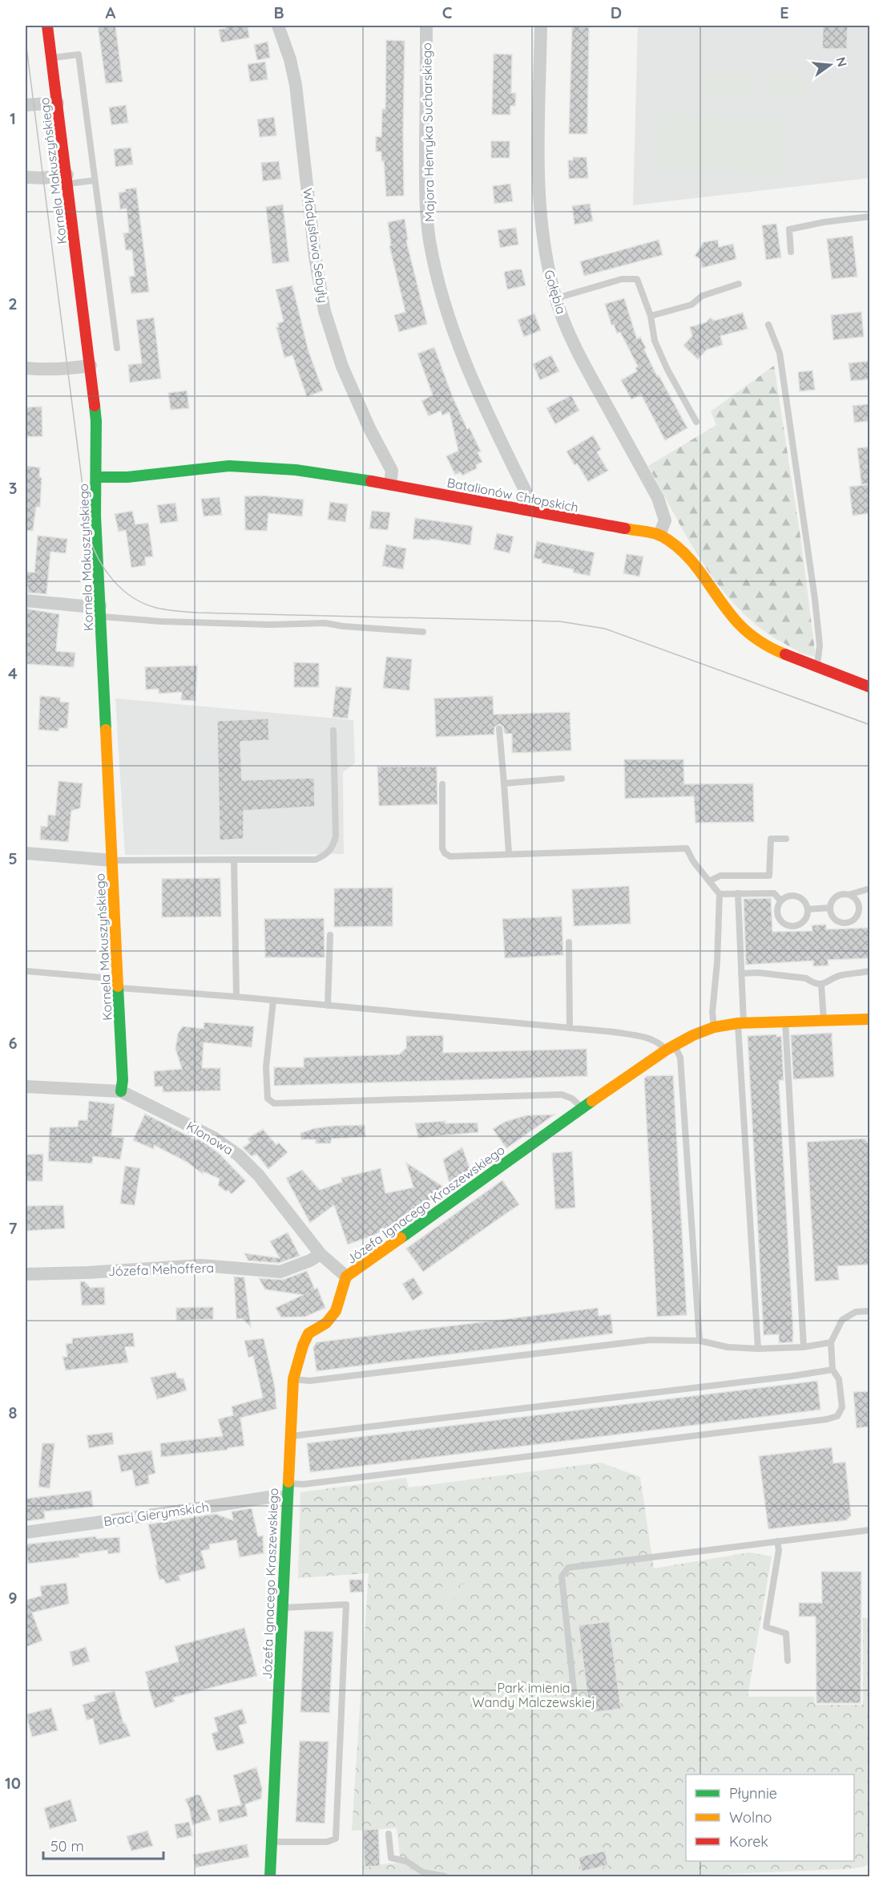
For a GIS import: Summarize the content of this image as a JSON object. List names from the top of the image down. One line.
{"streets":{"street":["Majora Henryka Sucharskiego","Kornela Makuszyńskiego","Władysława Sebyły","Gołębia","Batalionów Chłopskich","Klonowa","Józefa Ignacego Kraszewskiego","Józefa Mehoffera","Braci Gierymskich"]},"crossings":[["Majora Henryka Sucharskiego","Batalionów Chłopskich"],["Kornela Makuszyńskiego","Batalionów Chłopskich"],["Kornela Makuszyńskiego","Klonowa"],["Władysława Sebyły","Batalionów Chłopskich"],["Gołębia","Batalionów Chłopskich"],["Klonowa","Józefa Ignacego Kraszewskiego"],["Klonowa","Józefa Mehoffera"],["Józefa Ignacego Kraszewskiego","Braci Gierymskich"]],"parks":["Park imienia Wandy Malczewskiej"],"legend":["Płynnie","Wolno","Korek"],"scale_bar":"50 m","north":"right","grid":{"columns":["A","B","C","D","E"],"rows":["1","2","3","4","5","6","7","8","9","10"]}}
